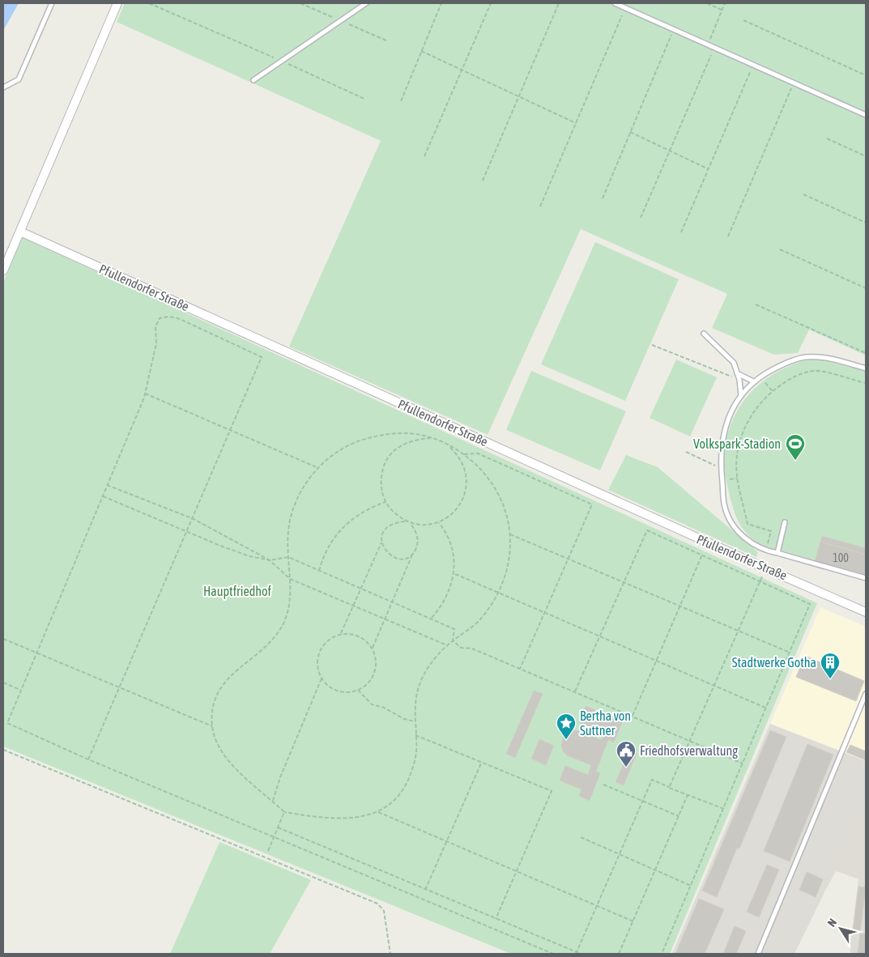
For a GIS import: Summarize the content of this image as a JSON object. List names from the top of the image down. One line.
{"streets":{"street":["Pfullendorfer Straße"]},"parks":["Hauptfriedhof"],"places":{"sports":["Volkspark-Stadion"],"building":["Stadtwerke Gotha"],"place":["Bertha von Suttner"],"public building":["Friedhofsverwaltung"]},"house_numbers":["100"],"north":"top left"}
